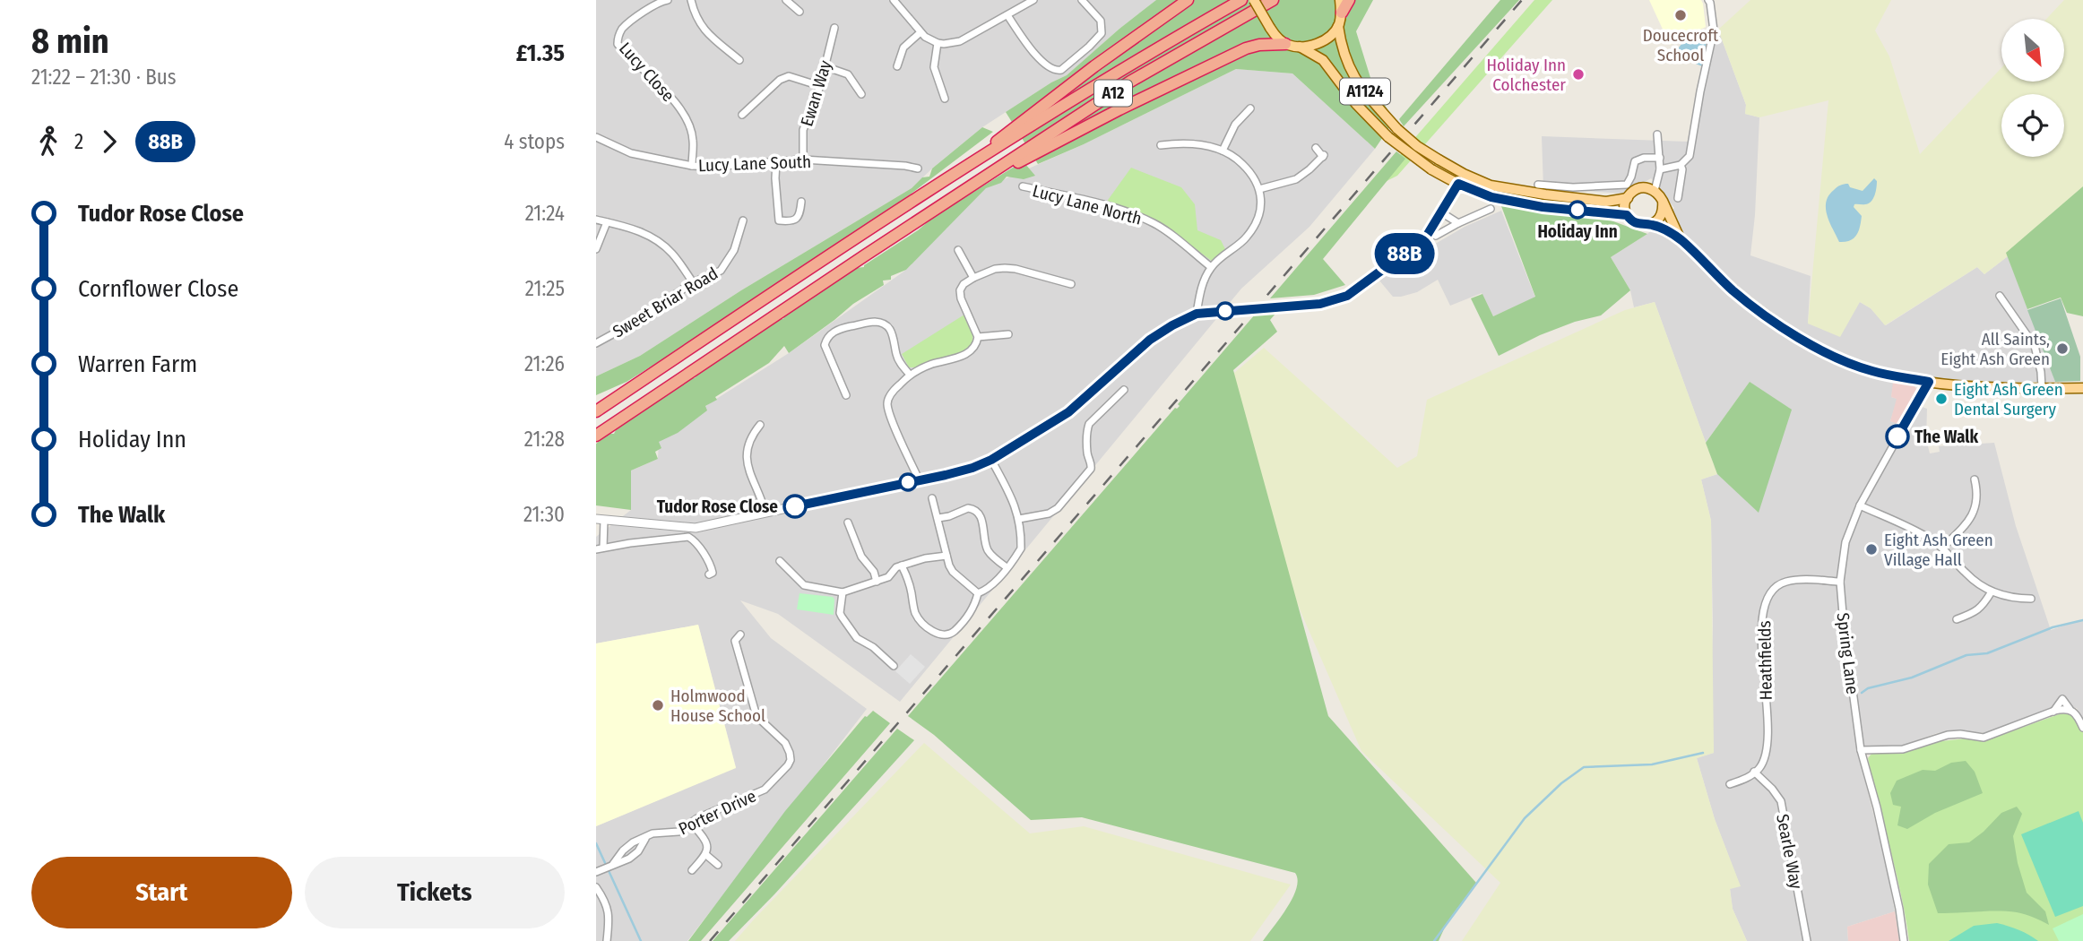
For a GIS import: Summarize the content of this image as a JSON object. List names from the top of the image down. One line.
{"streets":{"highway":["A12"],"main road":["A1124"],"street":["Lucy Close","Ewan Way","Lucy Lane South","Lucy Lane North","Sweet Briar Road","Spring Lane","Heathfields","Porter Drive","Searle Way"]},"crossings":[["Lucy Close","Lucy Lane South"],["Ewan Way","Lucy Lane South"],["Spring Lane","Heathfields"],["Heathfields","Searle Way"]],"places":["Doucecroft School","Holiday Inn Colchester","Holiday Inn","All Saints, Eight Ash Green","Eight Ash Green Dental Surgery","The Walk","Tudor Rose Close","Eight Ash Green Village Hall","Holmwood House School"],"lines":["bus line 88B"],"north":"bottom right","page":{"heading":["8 min","21:22 – 21:30 · Bus","£1.35"],"on_map":"88B","legs":["2","88B","4 stops"],"list":[{"name":"Tudor Rose Close","value":"21:24"},{"name":"Cornflower Close","value":"21:25"},{"name":"Warren Farm","value":"21:26"},{"name":"Holiday Inn","value":"21:28"},{"name":"The Walk","value":"21:30"}],"buttons":["Start","Tickets"]}}
